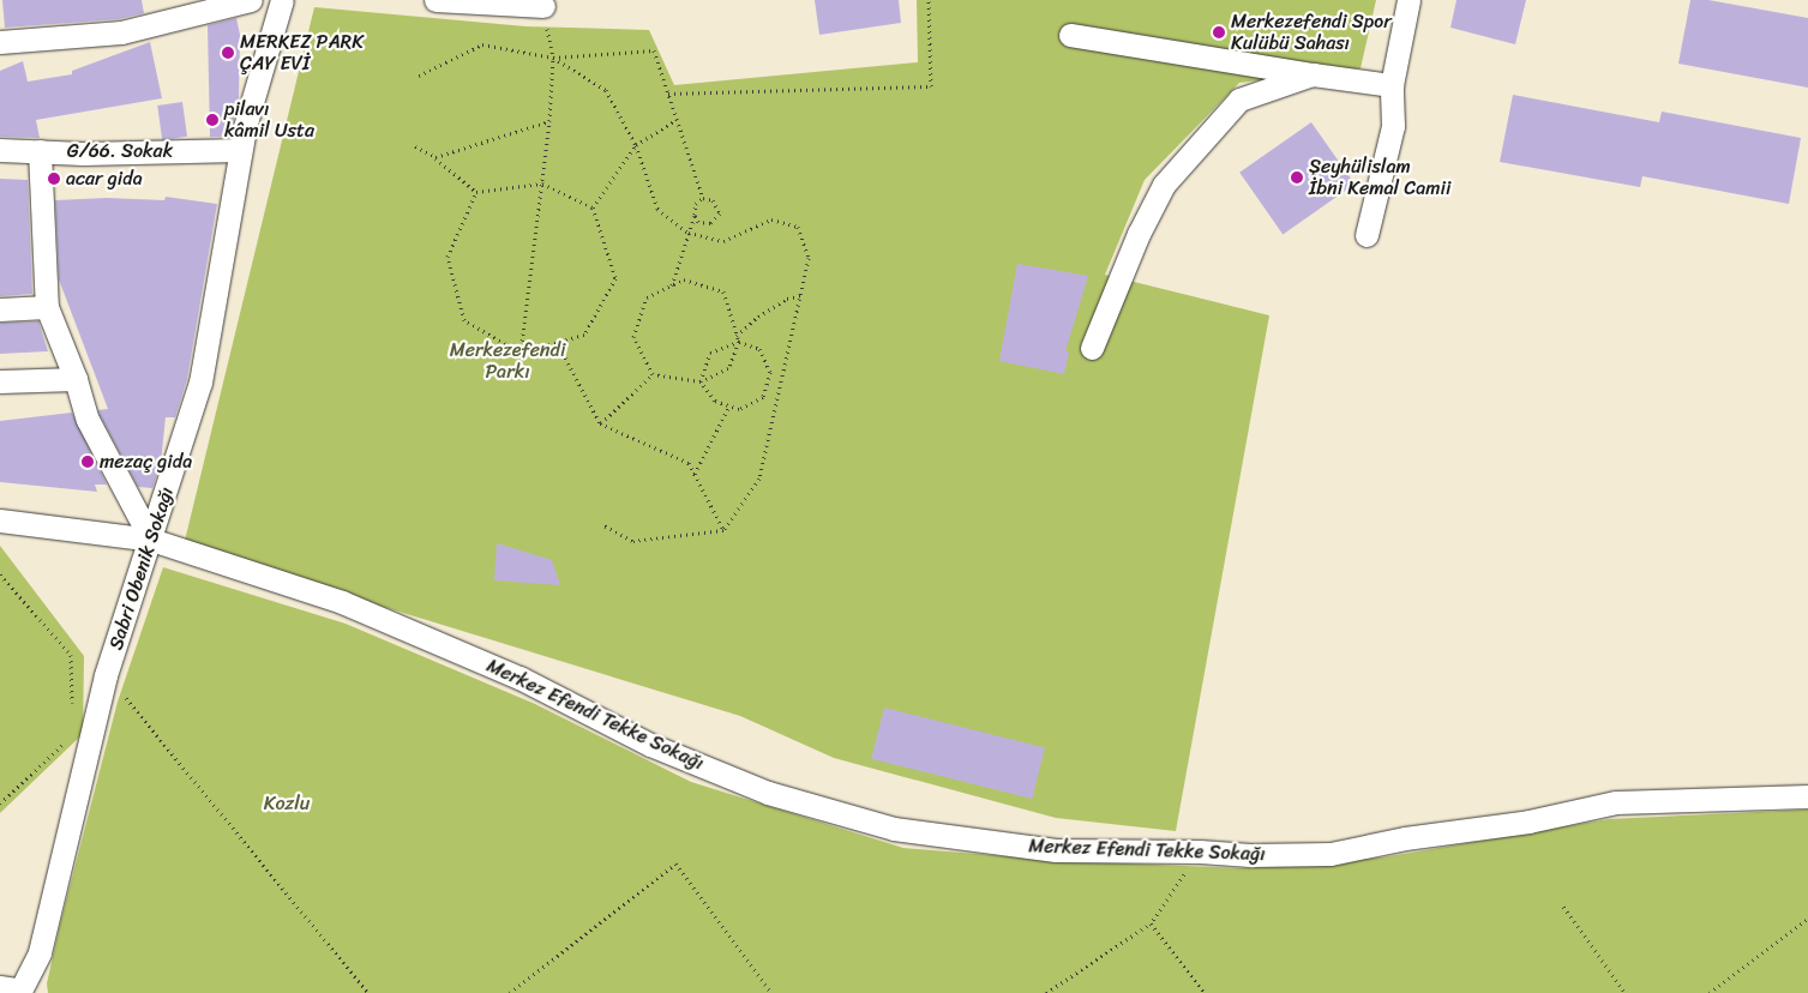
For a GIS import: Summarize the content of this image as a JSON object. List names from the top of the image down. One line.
{"streets":{"street":["G/66. Sokak","Sabri Obenik Sokağı","Merkez Efendi Tekke Sokağı"]},"crossings":[["G/66. Sokak","Sabri Obenik Sokağı"],["Sabri Obenik Sokağı","Merkez Efendi Tekke Sokağı"]],"parks":["Merkezefendi Parkı","Kozlu"],"places":["Merkezefendi Spor Kulübü Sahası","MERKEZ PARK ÇAY EVİ","pilavı kâmil Usta","Şeyhülislam İbni Kemal Camii","acar gida","mezaç gida"]}
